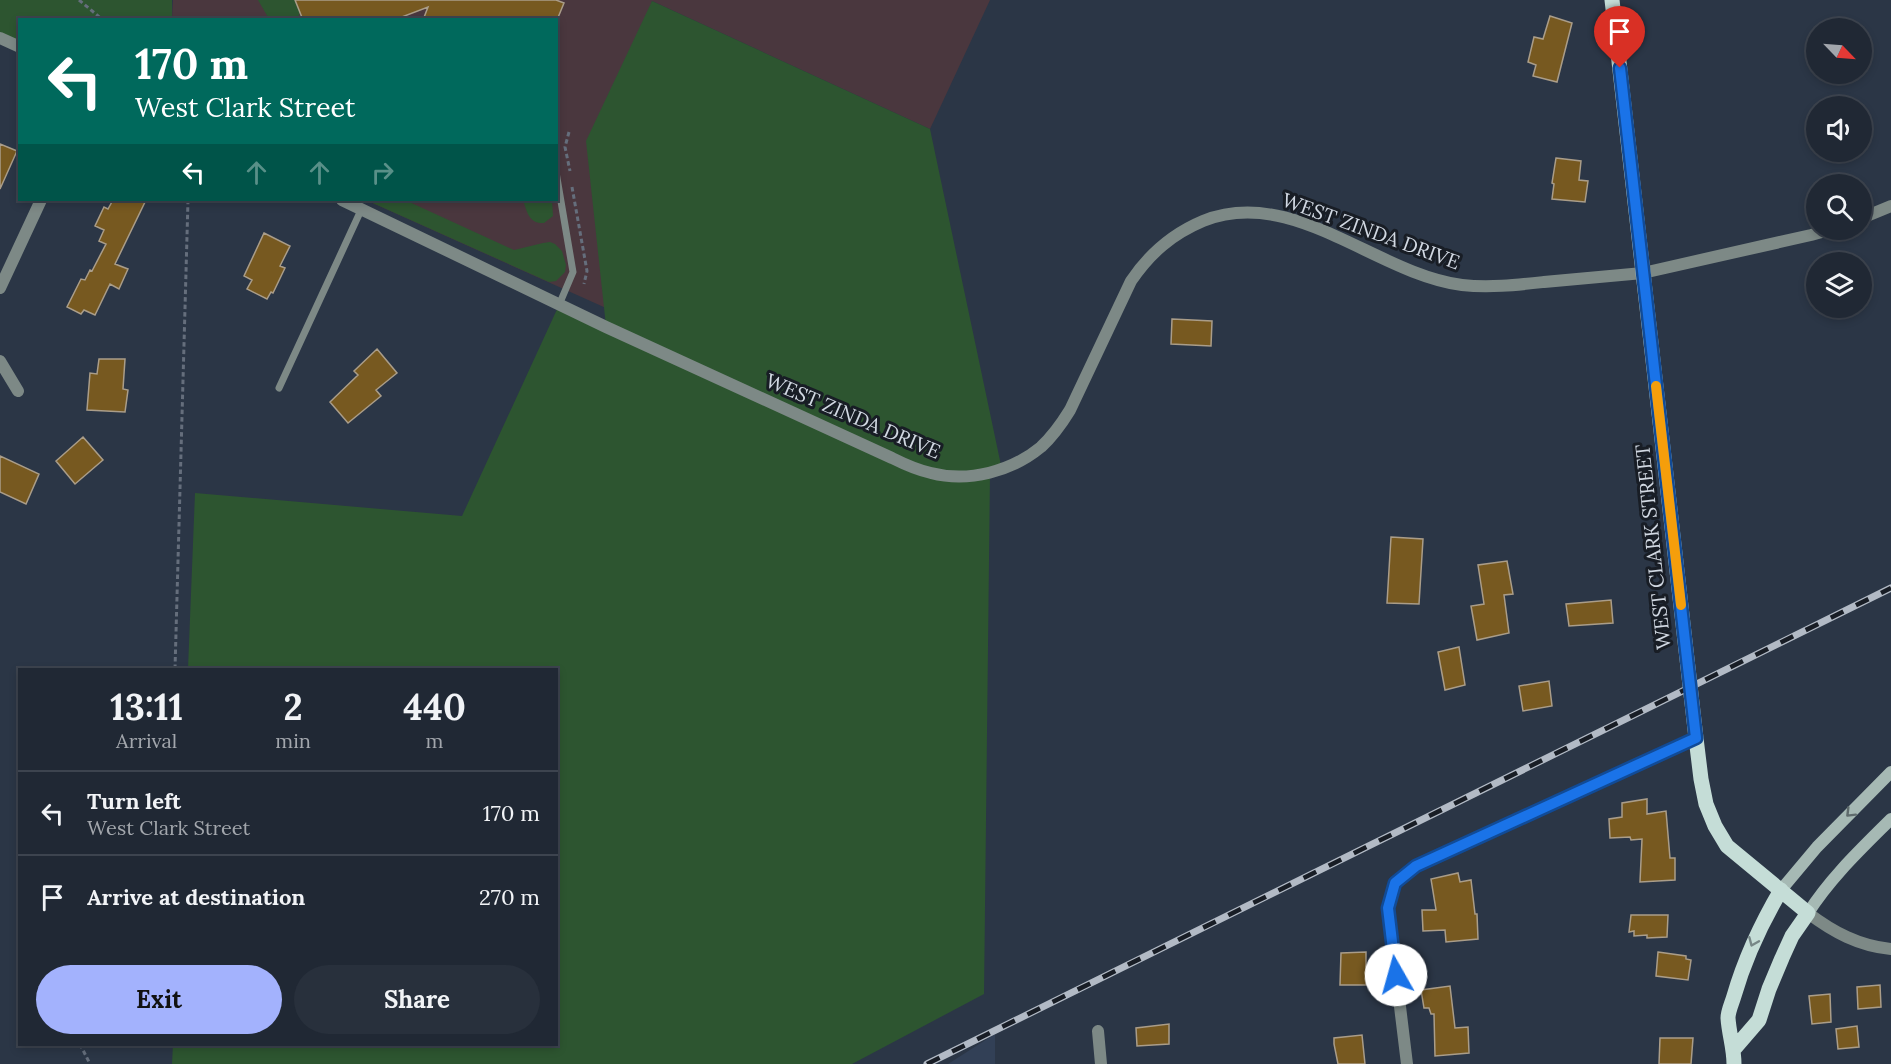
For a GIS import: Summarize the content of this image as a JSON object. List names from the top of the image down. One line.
{"streets":{"main road":["WEST CLARK STREET"],"street":["WEST ZINDA DRIVE"]},"crossings":[["WEST ZINDA DRIVE","WEST CLARK STREET"]],"north":"bottom right","page":{"turn":["170 m","West Clark Street"],"eta":["13:11","Arrival","2","min","440","m"],"list":[{"name":"Turn left","note":"West Clark Street","value":"170 m"},{"name":"Arrive at destination","value":"270 m"}],"buttons":["Exit","Share"]}}
